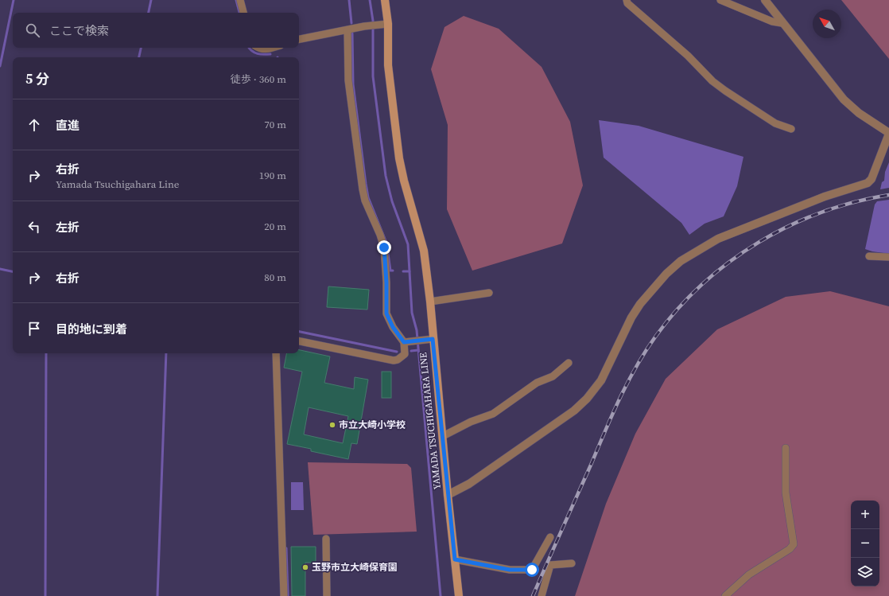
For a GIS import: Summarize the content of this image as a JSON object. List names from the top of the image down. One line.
{"streets":{"main road":["YAMADA TSUCHIGAHARA LINE"]},"places":["市立大崎小学校","玉野市立大崎保育園"],"north":"top left","page":{"search":"ここで検索","heading":["5 分","徒歩 · 360 m"],"list":[["直進","70 m"],["右折","Yamada Tsuchigahara Line","190 m"],["左折","20 m"],["右折","80 m"],"目的地に到着"],"map_buttons":["+","−"]}}
